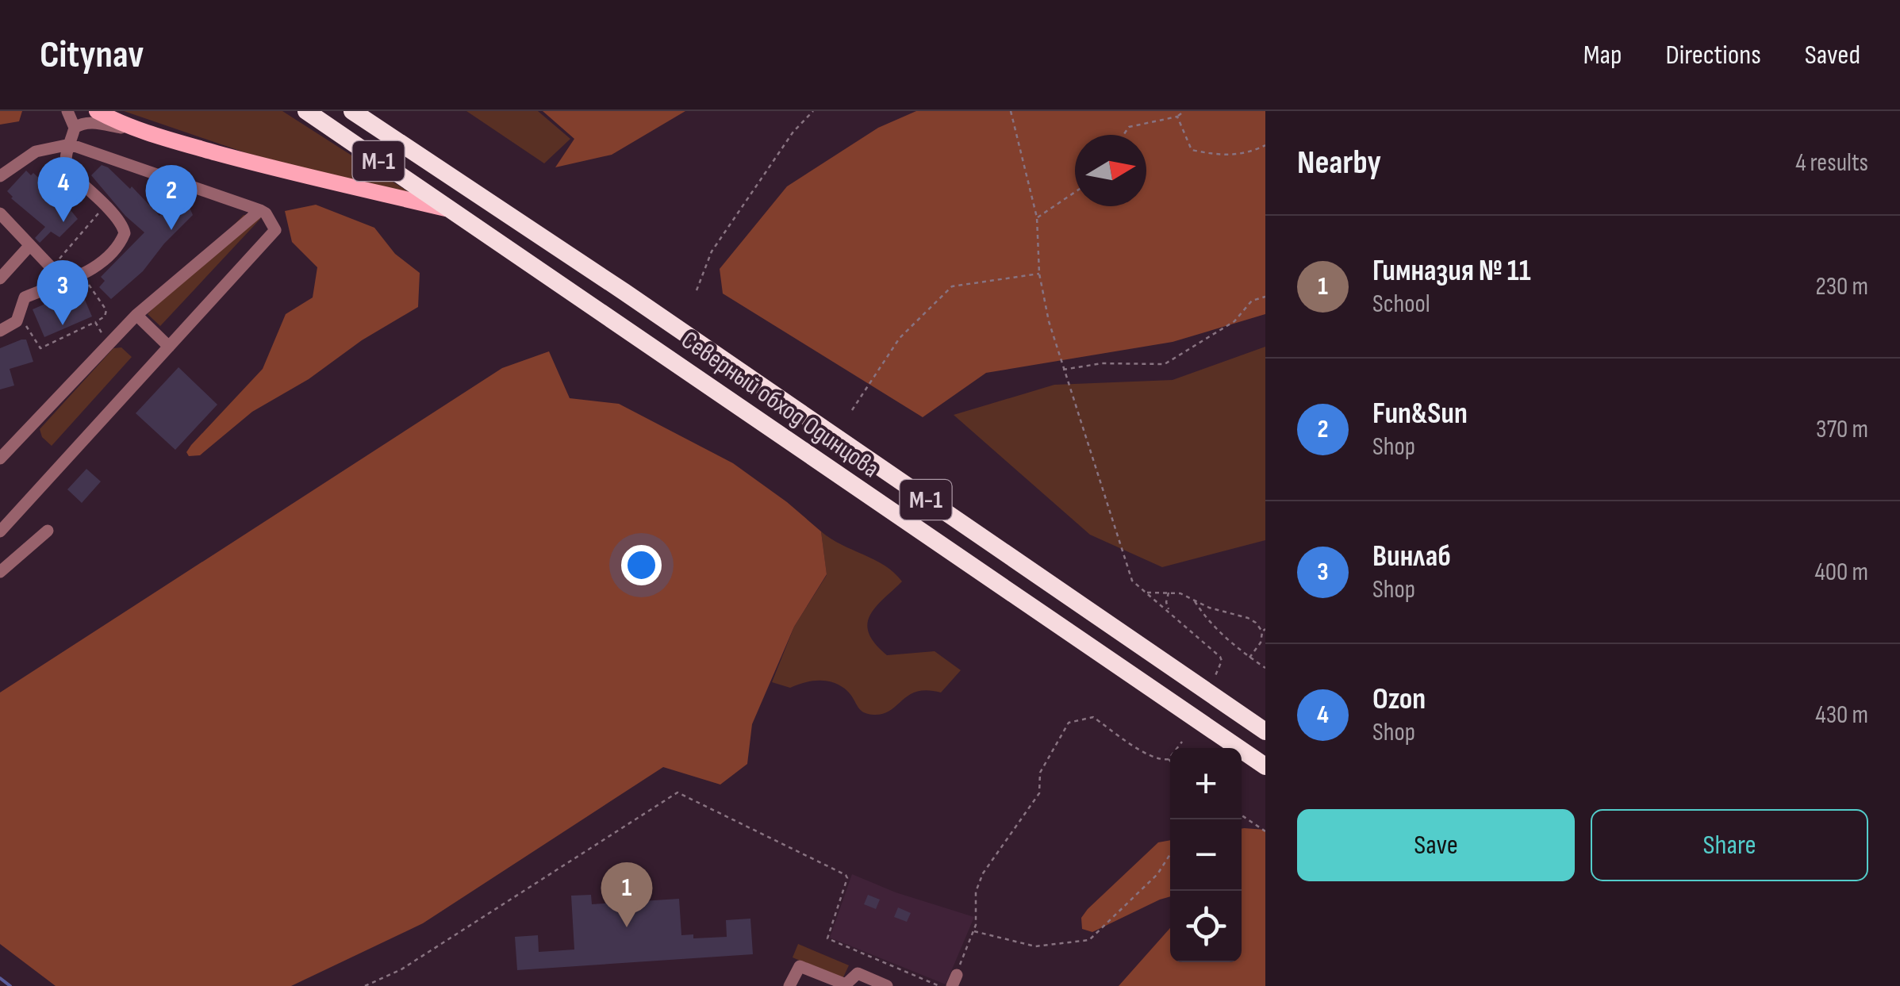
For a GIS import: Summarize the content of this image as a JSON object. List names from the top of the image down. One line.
{"streets":{"highway":["М-1","Северный обход Одинцова"]},"crossings":[["М-1","Северный обход Одинцова"]],"north":"right","page":{"header":"Citynav","nav":["Map","Directions","Saved"],"heading":["Nearby","4 results"],"pins":["4","2","3","1"],"list":[{"mark":"1","name":"Гимназия № 11","note":"School","value":"230 m"},{"mark":"2","name":"Fun&Sun","note":"Shop","value":"370 m"},{"mark":"3","name":"Винлаб","note":"Shop","value":"400 m"},{"mark":"4","name":"Ozon","note":"Shop","value":"430 m"}],"map_buttons":["+","−"],"buttons":["Save","Share"]}}
